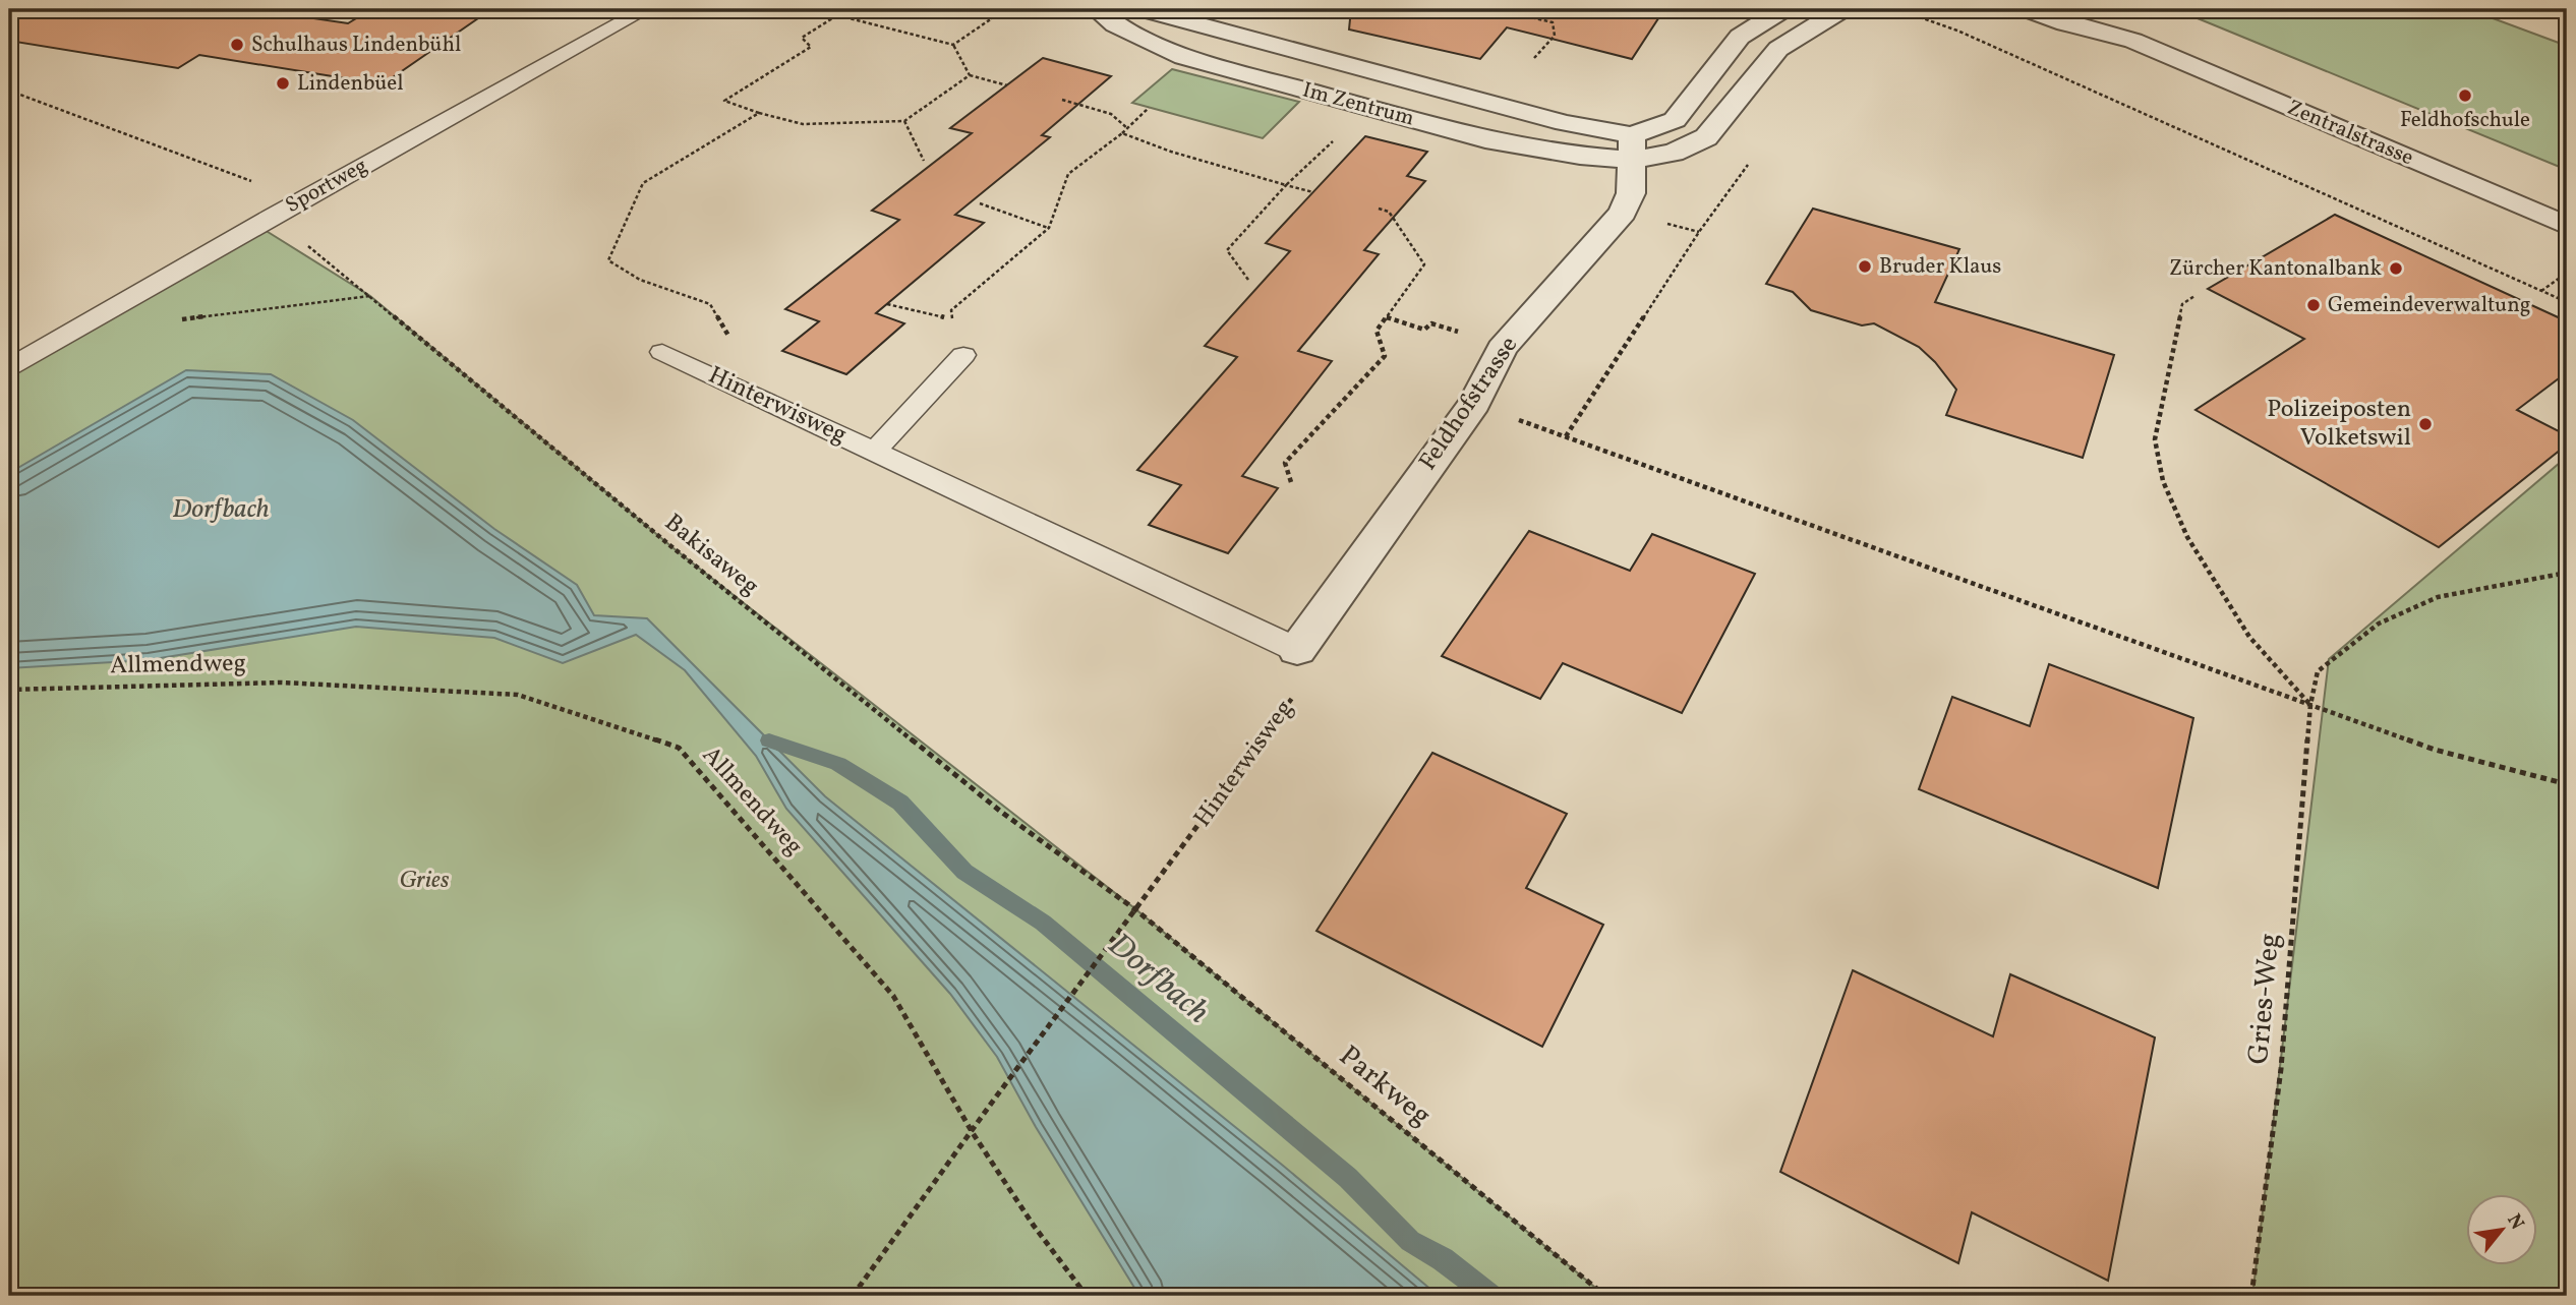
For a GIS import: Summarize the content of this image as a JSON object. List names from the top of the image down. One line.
{"streets":{"street":["Im Zentrum","Zentralstrasse","Feldhofstrasse"],"lane":["Sportweg","Hinterwisweg"],"path":["Bakisaweg","Allmendweg","Gries-Weg","Parkweg"]},"crossings":[["Im Zentrum","Feldhofstrasse"],["Sportweg","Bakisaweg"],["Feldhofstrasse","Hinterwisweg"],["Hinterwisweg","Bakisaweg"],["Hinterwisweg","Allmendweg"],["Hinterwisweg","Parkweg"],["Bakisaweg","Parkweg"]],"water":["Dorfbach"],"parks":["Gries"],"places":["Schulhaus Lindenbühl","Lindenbüel","Feldhofschule","Bruder Klaus","Zürcher Kantonalbank","Gemeindeverwaltung","Polizeiposten Volketswil"],"north":"top right"}
